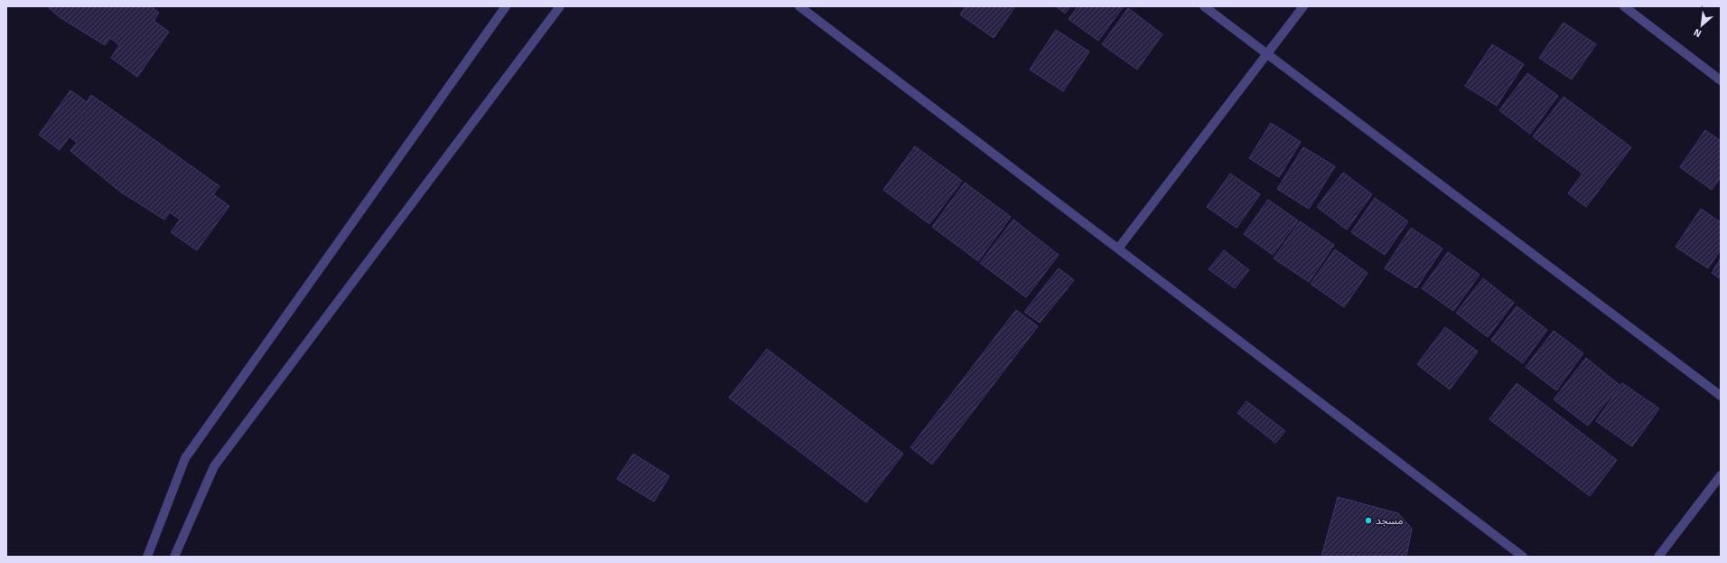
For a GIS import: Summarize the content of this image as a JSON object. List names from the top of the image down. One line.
{"places":["مسجد"],"north":"bottom left"}
